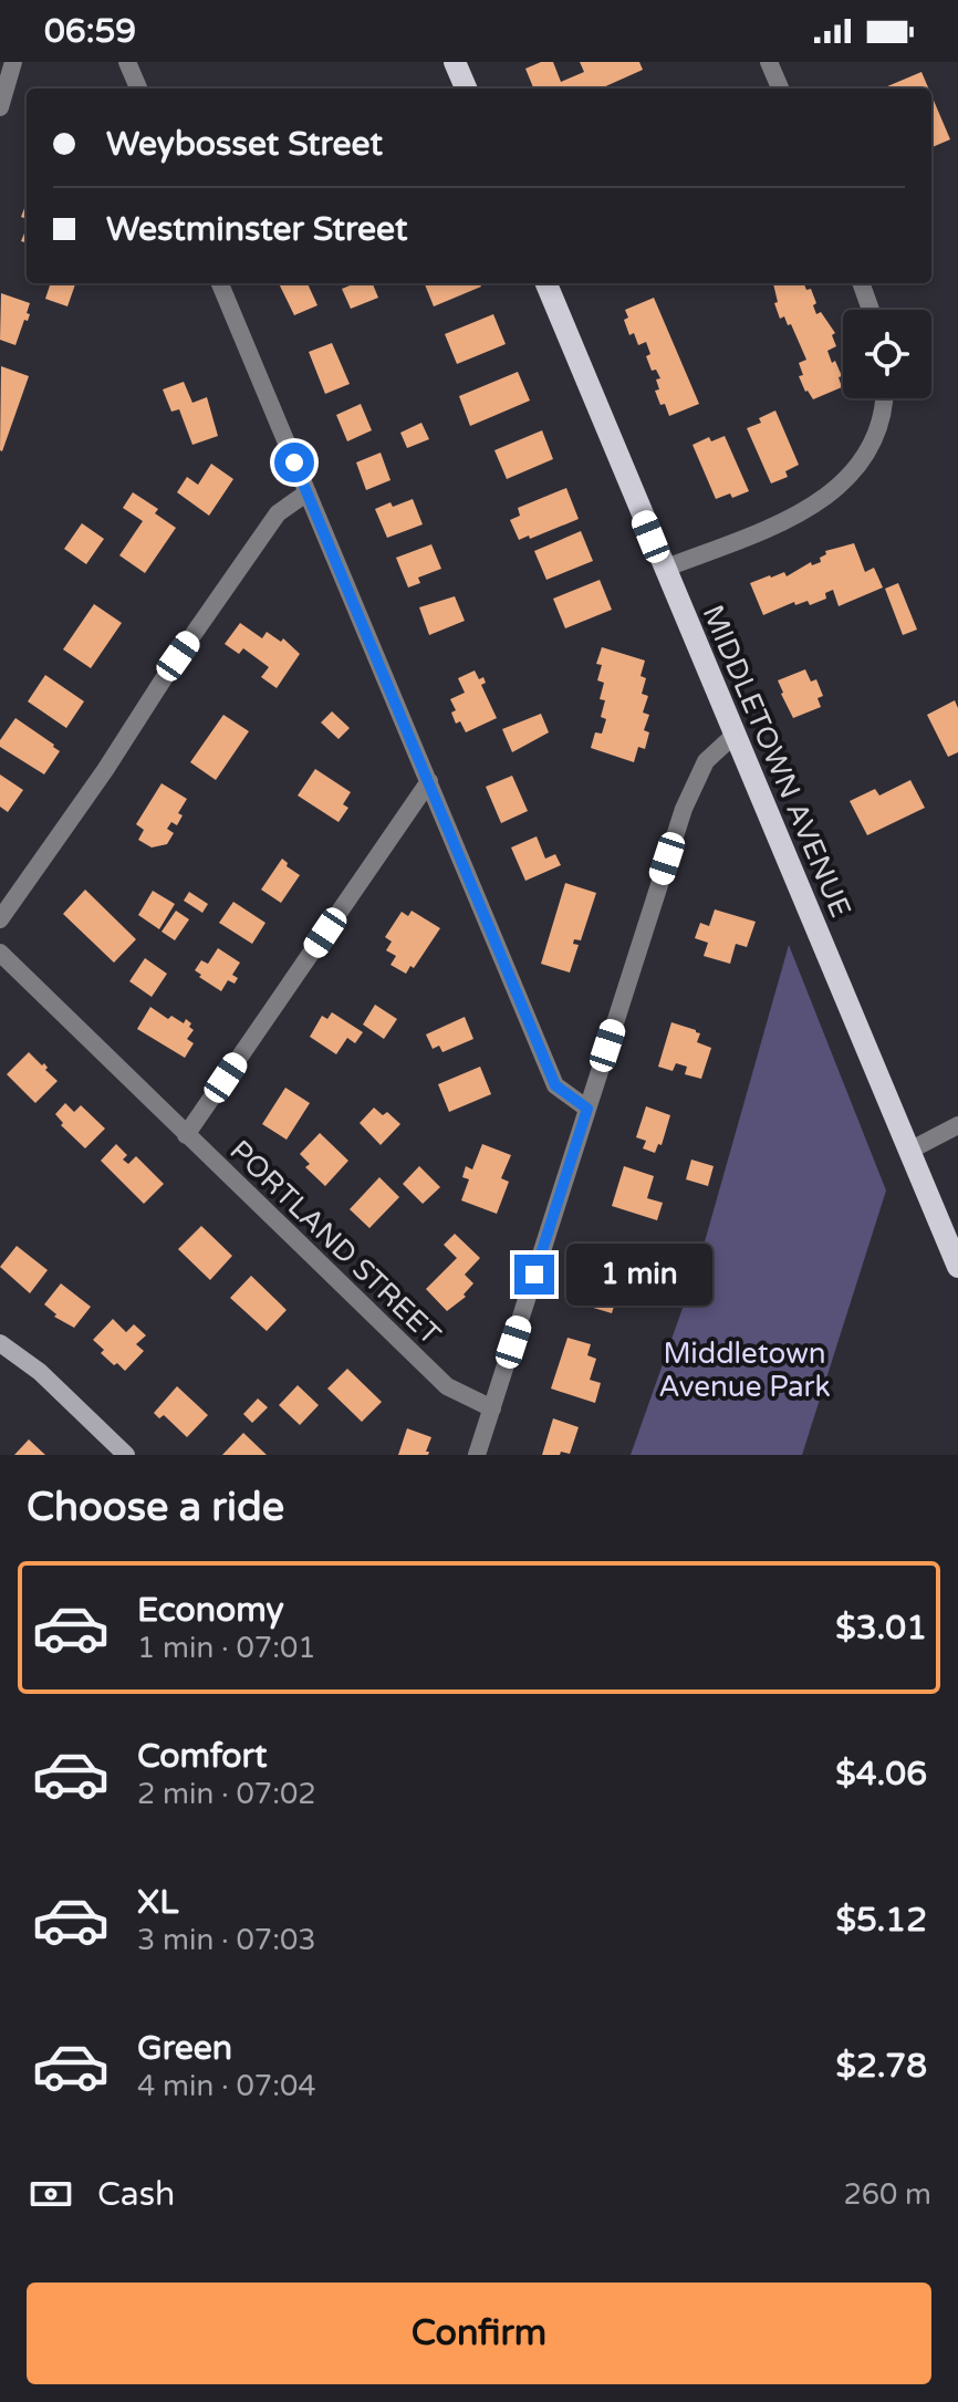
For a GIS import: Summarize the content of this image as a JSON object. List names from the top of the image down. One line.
{"streets":{"main road":["MIDDLETOWN AVENUE"],"street":["PORTLAND STREET"]},"parks":["Middletown Avenue Park"],"page":{"status":"06:59","banner":["Weybosset Street","Westminster Street"],"bubble":"1 min","heading":"Choose a ride","list":[{"name":"Economy","note":"1 min · 07:01","value":"$3.01"},{"name":"Comfort","note":"2 min · 07:02","value":"$4.06"},{"name":"XL","note":"3 min · 07:03","value":"$5.12"},{"name":"Green","note":"4 min · 07:04","value":"$2.78"}],"pay":["Cash","260 m"],"buttons":"Confirm"}}
